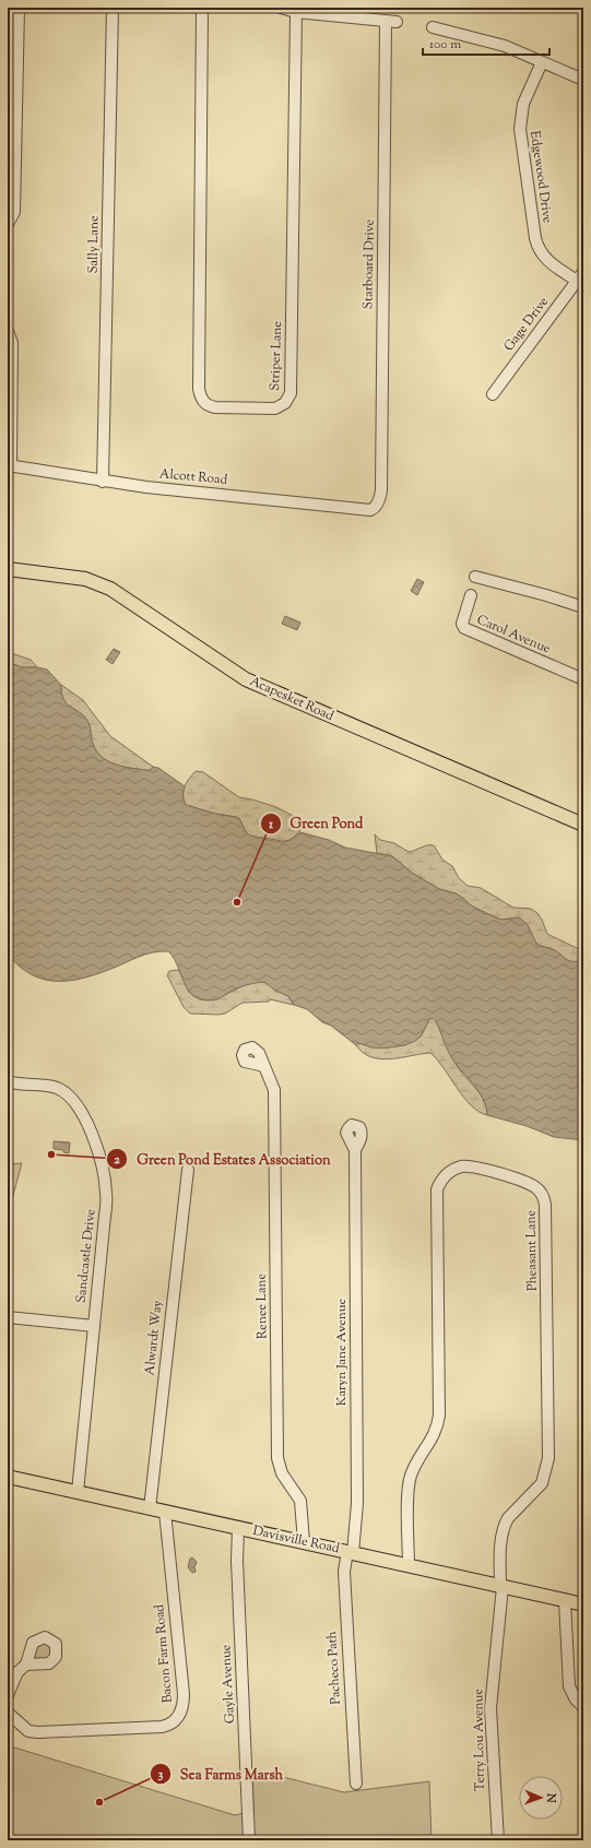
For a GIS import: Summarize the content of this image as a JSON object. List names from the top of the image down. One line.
{"streets":{"main road":["Acapesket Road","Davisville Road"],"street":["Edgewood Drive","Sally Lane","Starboard Drive","Gage Drive","Striper Lane","Alcott Road","Carol Avenue","Pheasant Lane","Sandcastle Drive","Renee Lane","Alwardt Way","Karyn Jane Avenue","Bacon Farm Road","Pacheco Path","Gayle Avenue","Terry Lou Avenue"]},"crossings":[["Edgewood Drive","Gage Drive"],["Sally Lane","Alcott Road"],["Starboard Drive","Striper Lane"],["Starboard Drive","Alcott Road"],["Pheasant Lane","Davisville Road"],["Pheasant Lane","Terry Lou Avenue"],["Sandcastle Drive","Davisville Road"],["Renee Lane","Davisville Road"],["Alwardt Way","Davisville Road"],["Karyn Jane Avenue","Davisville Road"],["Karyn Jane Avenue","Pacheco Path"],["Davisville Road","Bacon Farm Road"],["Davisville Road","Pacheco Path"],["Davisville Road","Gayle Avenue"],["Davisville Road","Terry Lou Avenue"]],"places":["Green Pond","Green Pond Estates Association","Sea Farms Marsh"],"scale_bar":"100 m","north":"right"}
